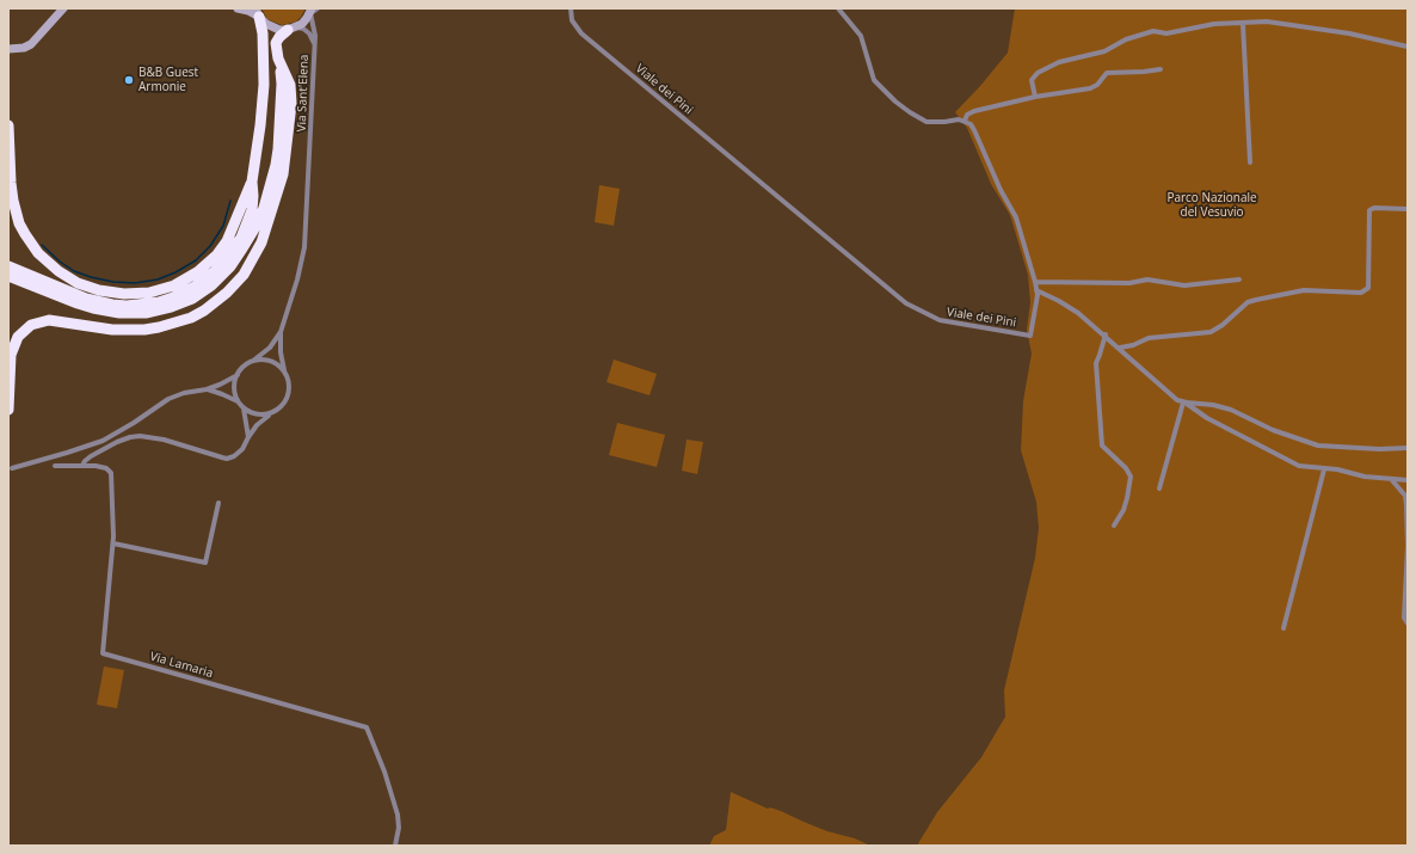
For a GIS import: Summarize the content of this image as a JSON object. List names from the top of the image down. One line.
{"streets":{"street":["Viale dei Pini","Via Sant'Elena","Via Lamaria"]},"parks":["Parco Nazionale del Vesuvio"],"places":["B&B Guest Armonie"]}
